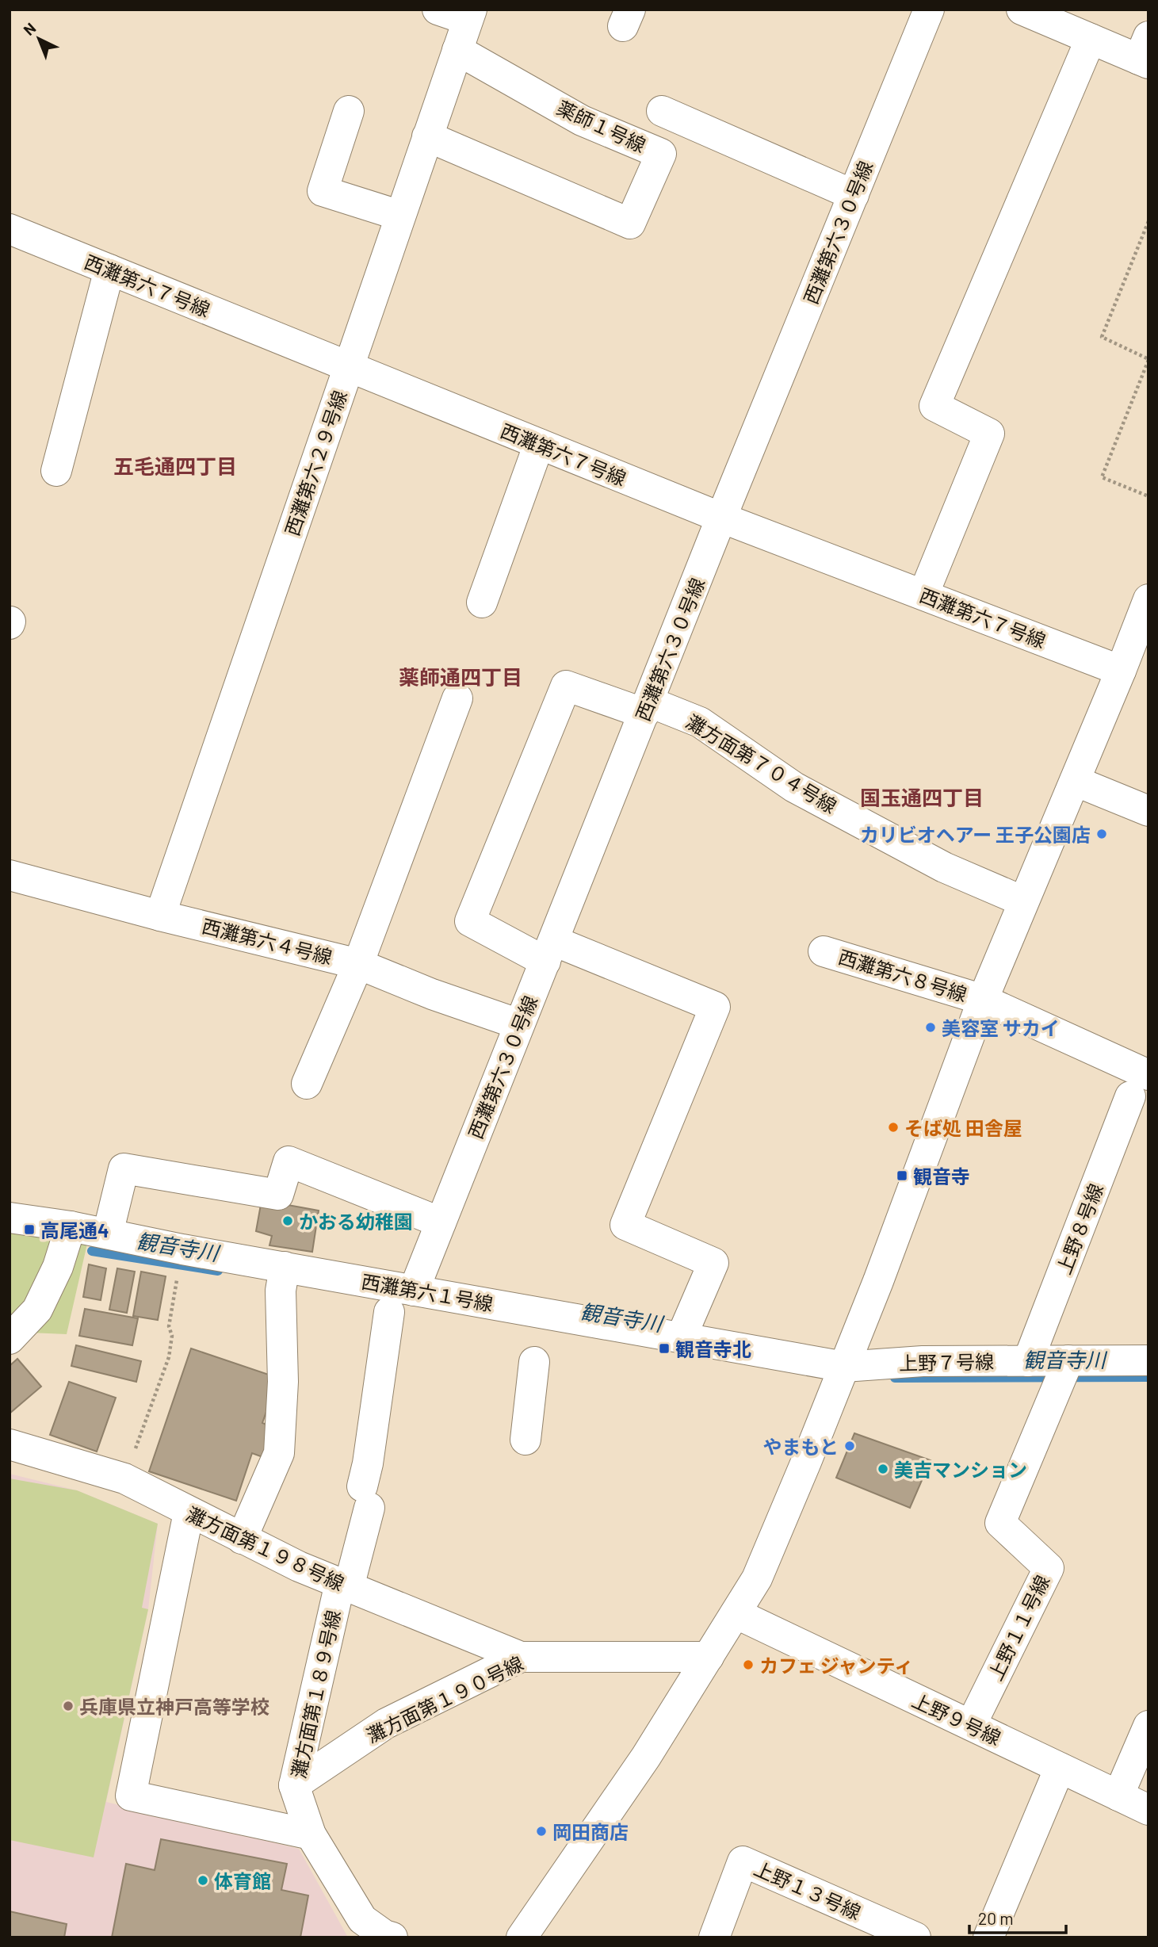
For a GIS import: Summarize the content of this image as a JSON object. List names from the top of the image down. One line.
{"streets":{"street":["薬師１号線","西灘第六３０号線","西灘第六７号線","西灘第六２９号線","灘方面第７０４号線","西灘第六４号線","西灘第六８号線","上野８号線","西灘第六１号線","上野７号線","灘方面第１９８号線","上野１１号線","灘方面第１８９号線","灘方面第１９０号線","上野９号線","上野１３号線"]},"crossings":[["薬師１号線","西灘第六２９号線"],["西灘第六３０号線","西灘第六７号線"],["西灘第六３０号線","灘方面第７０４号線"],["西灘第六３０号線","西灘第六４号線"],["西灘第六３０号線","西灘第六１号線"],["西灘第六７号線","西灘第六２９号線"],["西灘第六２９号線","西灘第六４号線"],["西灘第六８号線","上野８号線"],["上野８号線","上野７号線"],["西灘第六１号線","上野７号線"],["上野７号線","上野１１号線"],["灘方面第１９８号線","灘方面第１８９号線"],["灘方面第１９８号線","灘方面第１９０号線"],["上野１１号線","上野９号線"],["灘方面第１８９号線","灘方面第１９０号線"]],"districts":["五毛通四丁目","薬師通四丁目","国玉通四丁目"],"water":["観音寺川"],"places":{"other":["カリビオヘアー 王子公園店","美容室 サカイ","そば処 田舎屋","かおる幼稚園","やまもと","美吉マンション","カフェ ジャンティ","兵庫県立神戸高等学校","岡田商店","体育館"],"transit":["観音寺","高尾通4","観音寺北"]},"scale_bar":"20 m","north":"top left"}
